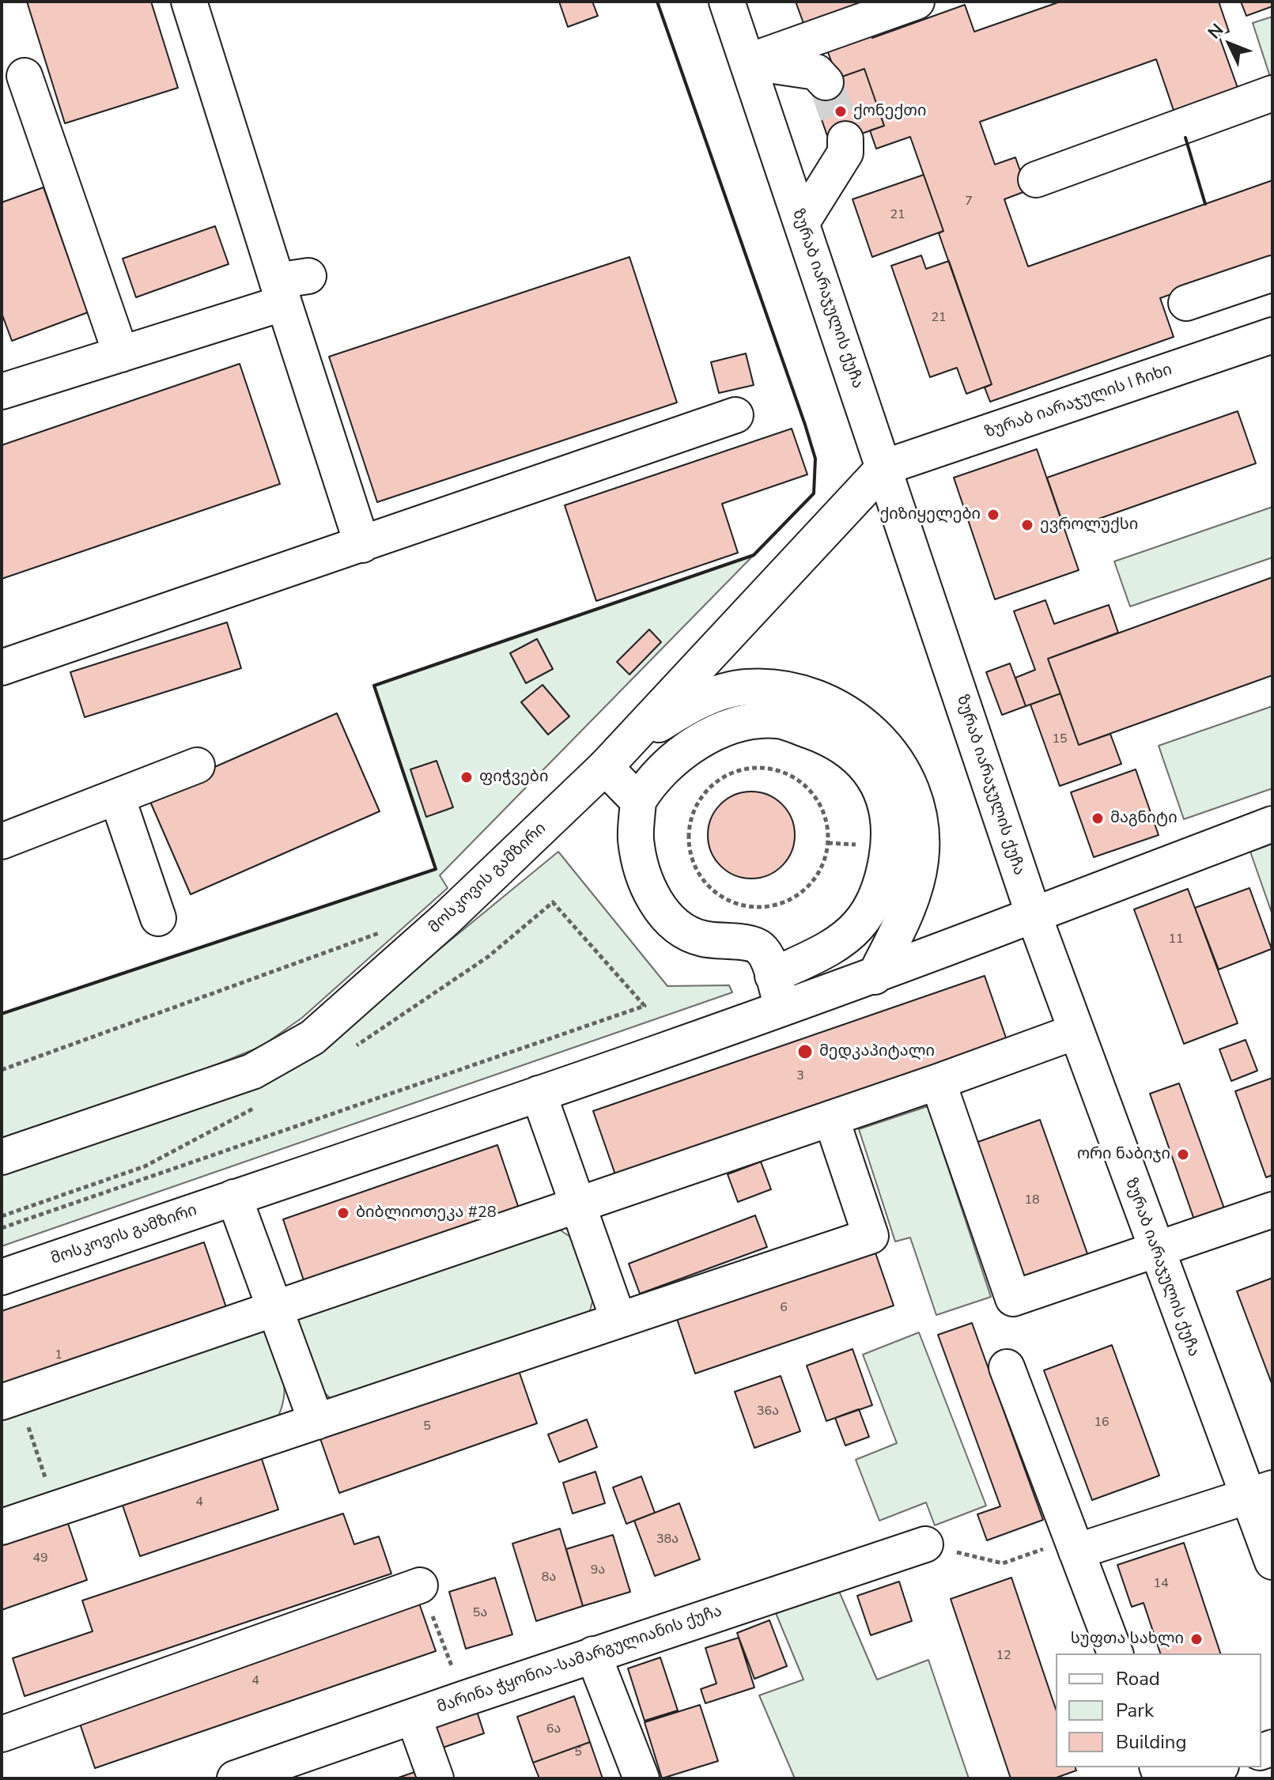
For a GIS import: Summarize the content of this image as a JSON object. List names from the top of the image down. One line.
{"streets":{"main road":["ზურაბ იარაჯულის ქუჩა","ზურაბ იარაჯულის I ჩიხი","მოსკოვის გამზირი","მარინა ჭყონია-სამარგულიანის ქუჩა"]},"crossings":[["ზურაბ იარაჯულის ქუჩა","ზურაბ იარაჯულის I ჩიხი"],["ზურაბ იარაჯულის ქუჩა","მოსკოვის გამზირი"],["ზურაბ იარაჯულის I ჩიხი","მოსკოვის გამზირი"]],"places":["ქონექთი","ქიზიყელები","ევროლუქსი","ფიჭვები","მაგნიტი","მედკაპიტალი","ორი ნაბიჯი","ბიბლიოთეკა #28","სუფთა სახლი"],"house_numbers":["7","21","21","15","11","3","18","6","1","36ა","16","5","4","38ა","49","9ა","8ა","14","5ა","12","4","6ა","5"],"legend":["Road","Park","Building"],"north":"top left"}
